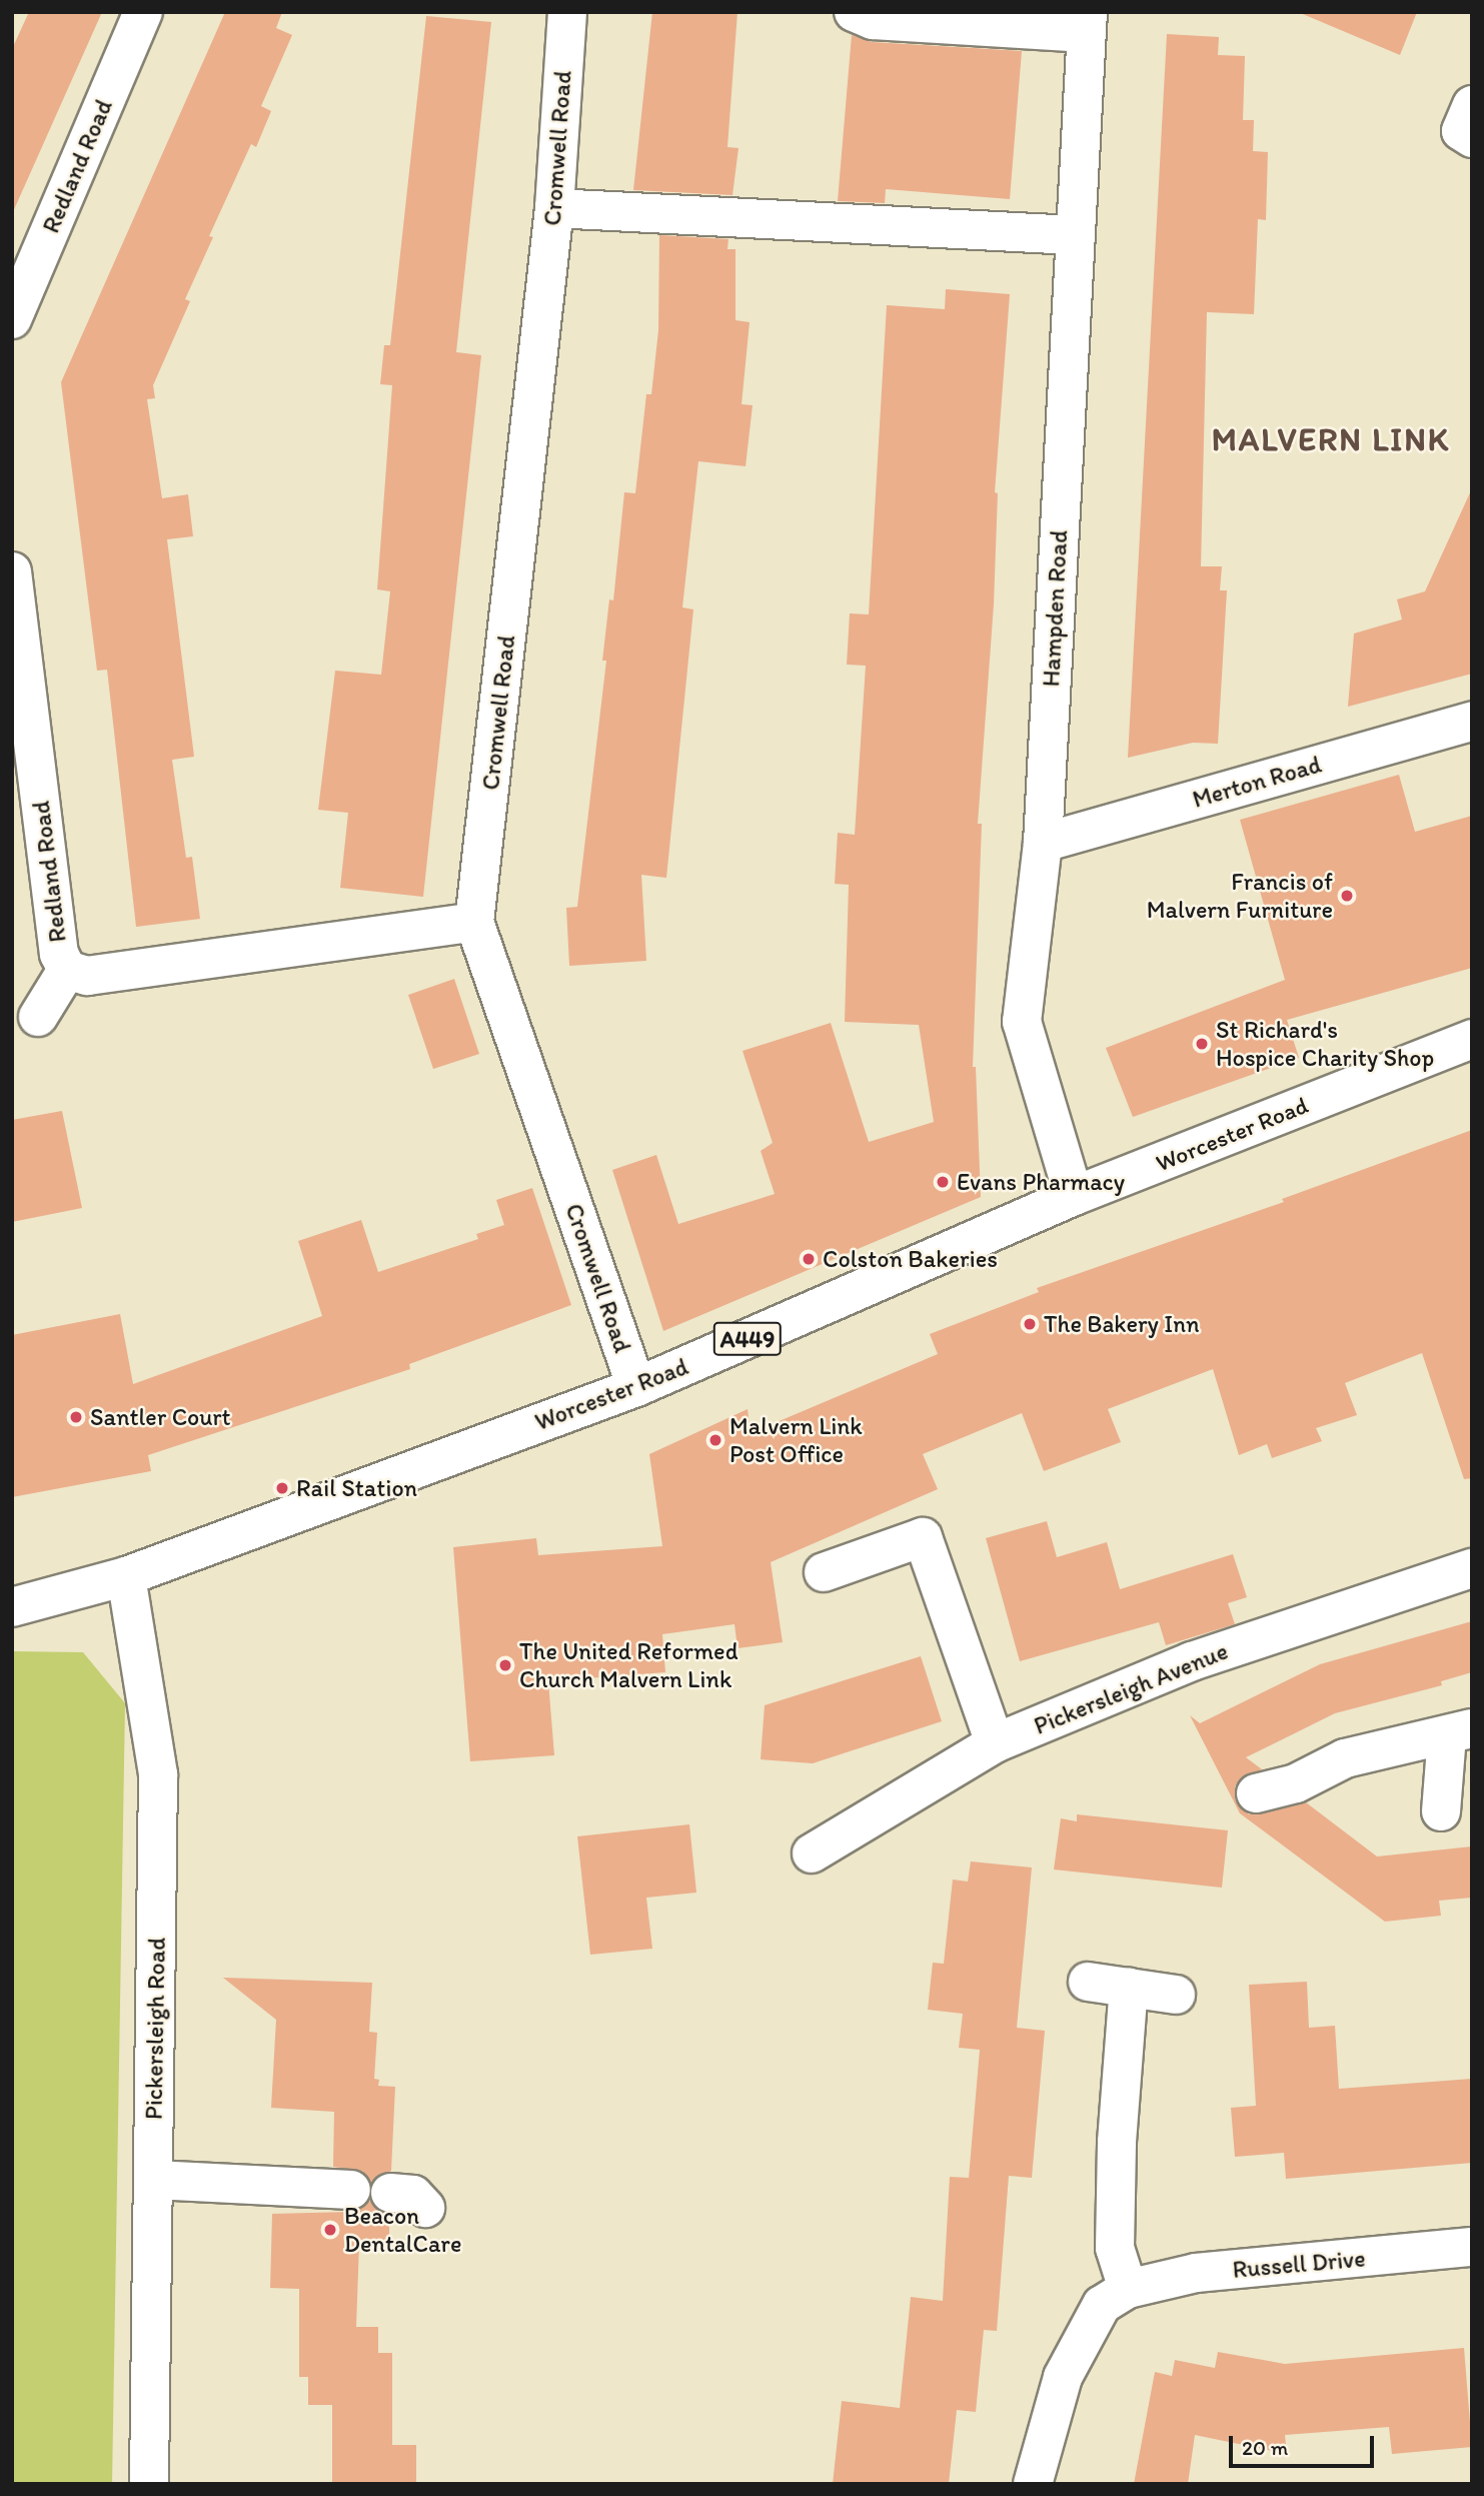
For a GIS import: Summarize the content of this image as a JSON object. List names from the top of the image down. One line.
{"streets":{"main road":["Cromwell Road","Redland Road","Hampden Road","Merton Road","Worcester Road","A449","Pickersleigh Avenue","Pickersleigh Road","Russell Drive"]},"crossings":[["Cromwell Road","Redland Road"],["Cromwell Road","Worcester Road"],["Hampden Road","Merton Road"],["Hampden Road","Worcester Road"],["Worcester Road","Pickersleigh Road"]],"districts":["MALVERN LINK"],"places":["Francis of Malvern Furniture","St Richard's Hospice Charity Shop","Evans Pharmacy","Colston Bakeries","The Bakery Inn","Santler Court","Malvern Link Post Office","Rail Station","The United Reformed Church Malvern Link","Beacon DentalCare"],"scale_bar":"20 m"}
